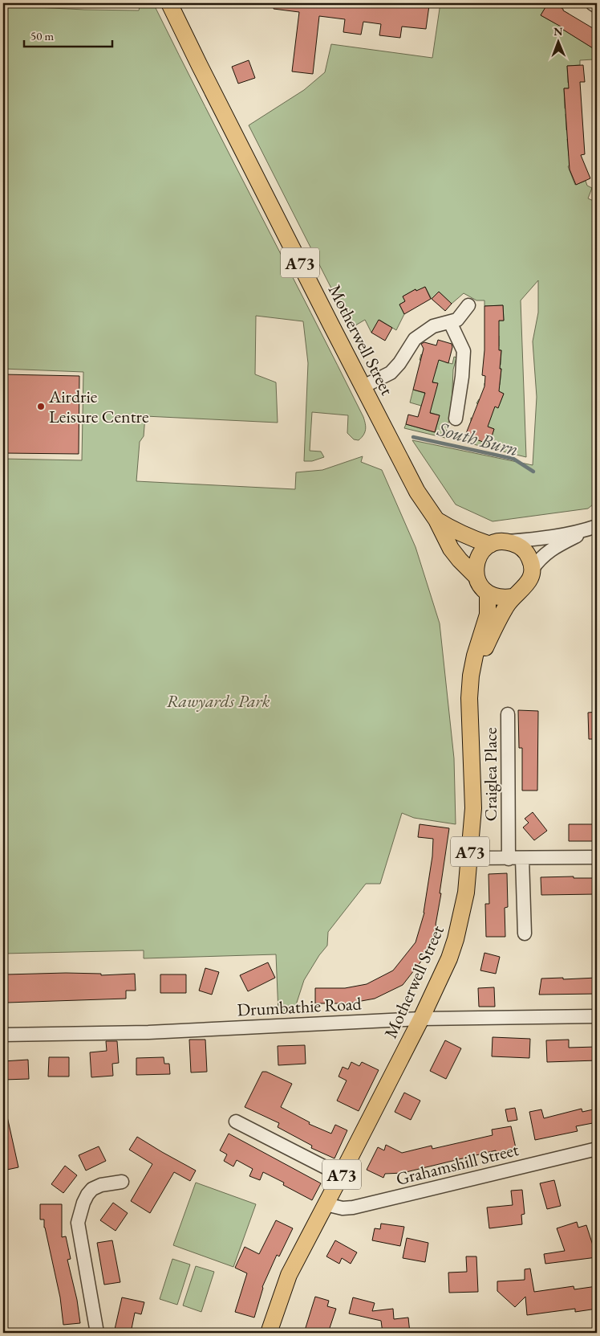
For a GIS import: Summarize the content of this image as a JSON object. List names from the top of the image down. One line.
{"streets":{"main road":["A73","Motherwell Street"],"street":["Craiglea Place","Drumbathie Road","Grahamshill Street"]},"crossings":[["A73","Motherwell Street"],["Motherwell Street","Drumbathie Road"],["Motherwell Street","Grahamshill Street"]],"water":["South Burn"],"parks":["Rawyards Park"],"places":["Airdrie Leisure Centre"],"scale_bar":"50 m","north":"top"}
